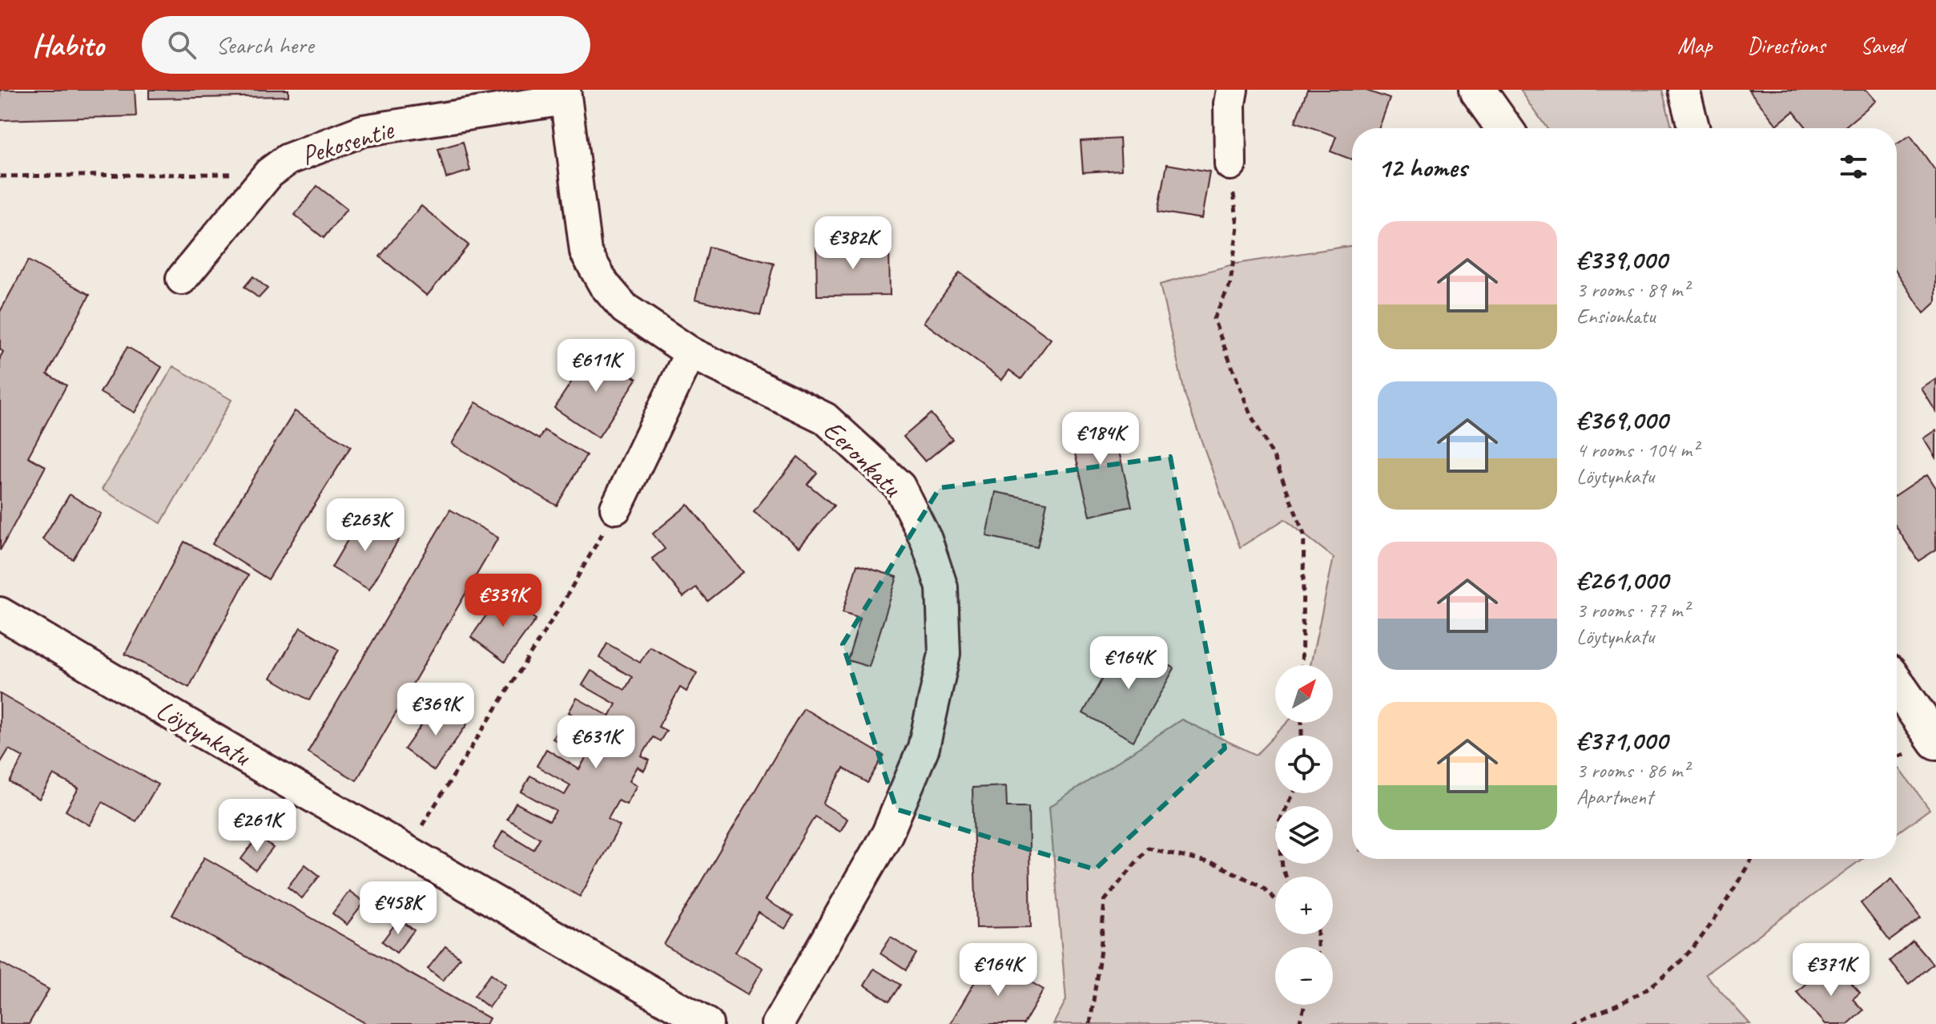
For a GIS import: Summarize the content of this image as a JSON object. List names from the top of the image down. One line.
{"streets":{"street":["Pekosentie","Eeronkatu","Löytynkatu"]},"crossings":[["Pekosentie","Eeronkatu"]],"north":"top right","page":{"header":"Habito","search":"Search here","nav":["Map","Directions","Saved"],"heading":"12 homes","list":[{"name":"€339,000","note":"3 rooms · 89 m² · Ensionkatu"},{"name":"€369,000","note":"4 rooms · 104 m² · Löytynkatu"},{"name":"€261,000","note":"3 rooms · 77 m² · Löytynkatu"},{"name":"€371,000","note":"3 rooms · 86 m² · Apartment"}],"price":["€382K","€611K","€184K","€263K","€339K","€164K","€369K","€631K","€261K","€458K","€164K","€371K"],"map_buttons":["+","−"]}}
